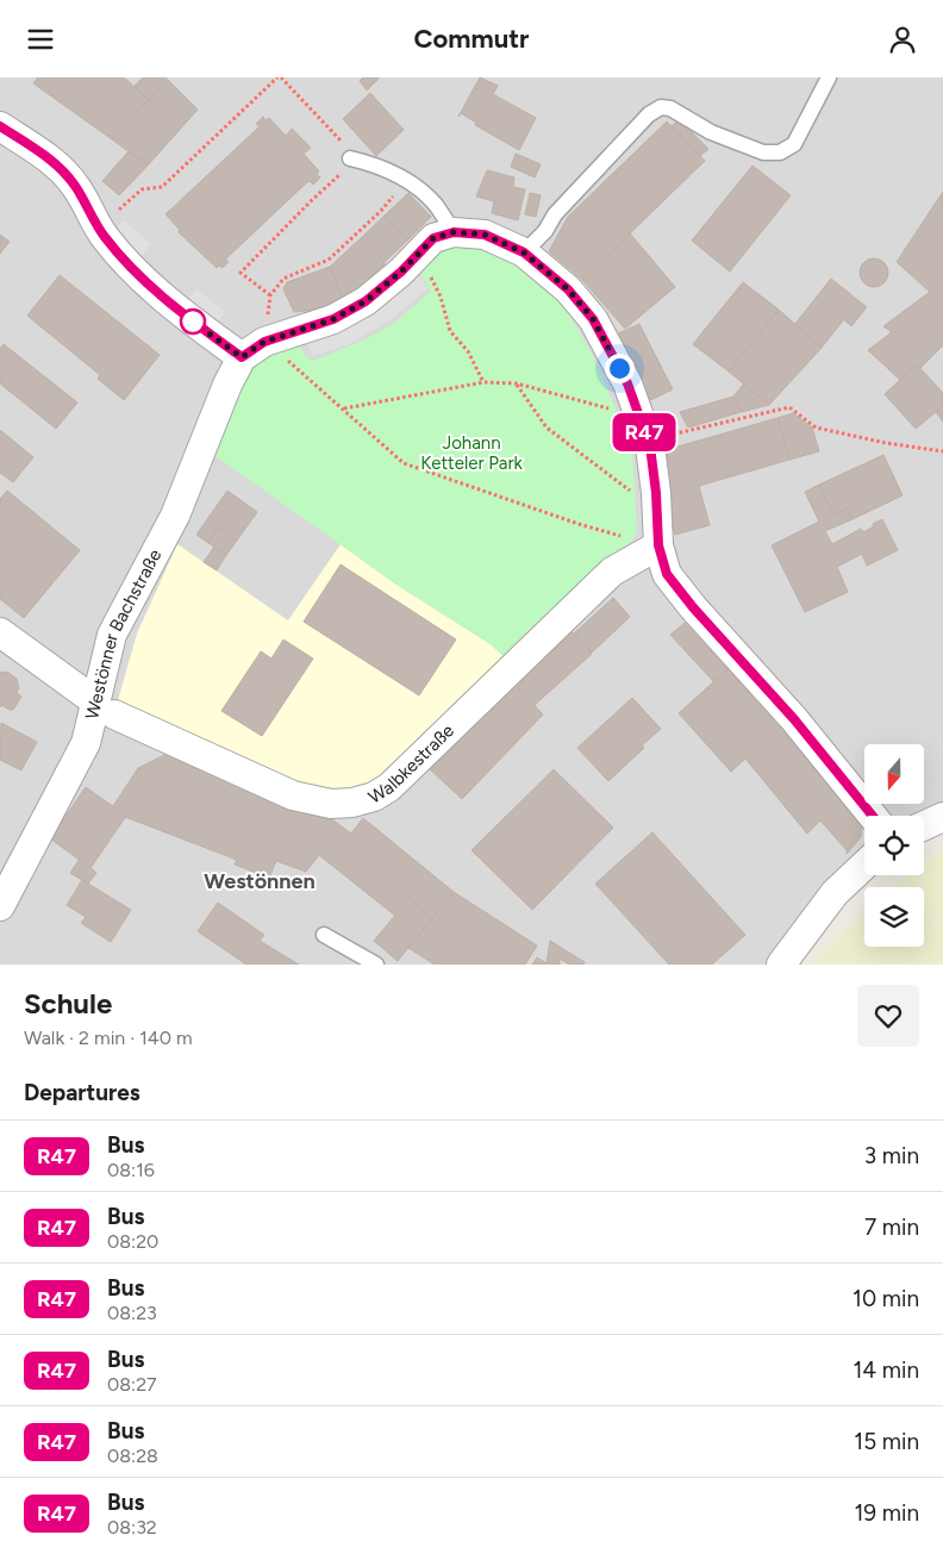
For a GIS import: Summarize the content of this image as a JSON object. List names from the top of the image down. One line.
{"streets":{"street":["Westönner Bachstraße","Walbkestraße"]},"crossings":[["Westönner Bachstraße","Walbkestraße"]],"districts":["Westönnen"],"parks":["Johann Ketteler Park"],"lines":["bus line R47"],"north":"bottom","page":{"header":"Commutr","on_map":"R47","heading":[["Schule","Walk · 2 min · 140 m"],"Departures"],"list":[{"mark":"R47","name":"Bus","note":"08:16","value":"3 min"},{"mark":"R47","name":"Bus","note":"08:20","value":"7 min"},{"mark":"R47","name":"Bus","note":"08:23","value":"10 min"},{"mark":"R47","name":"Bus","note":"08:27","value":"14 min"},{"mark":"R47","name":"Bus","note":"08:28","value":"15 min"},{"mark":"R47","name":"Bus","note":"08:32","value":"19 min"}]}}
